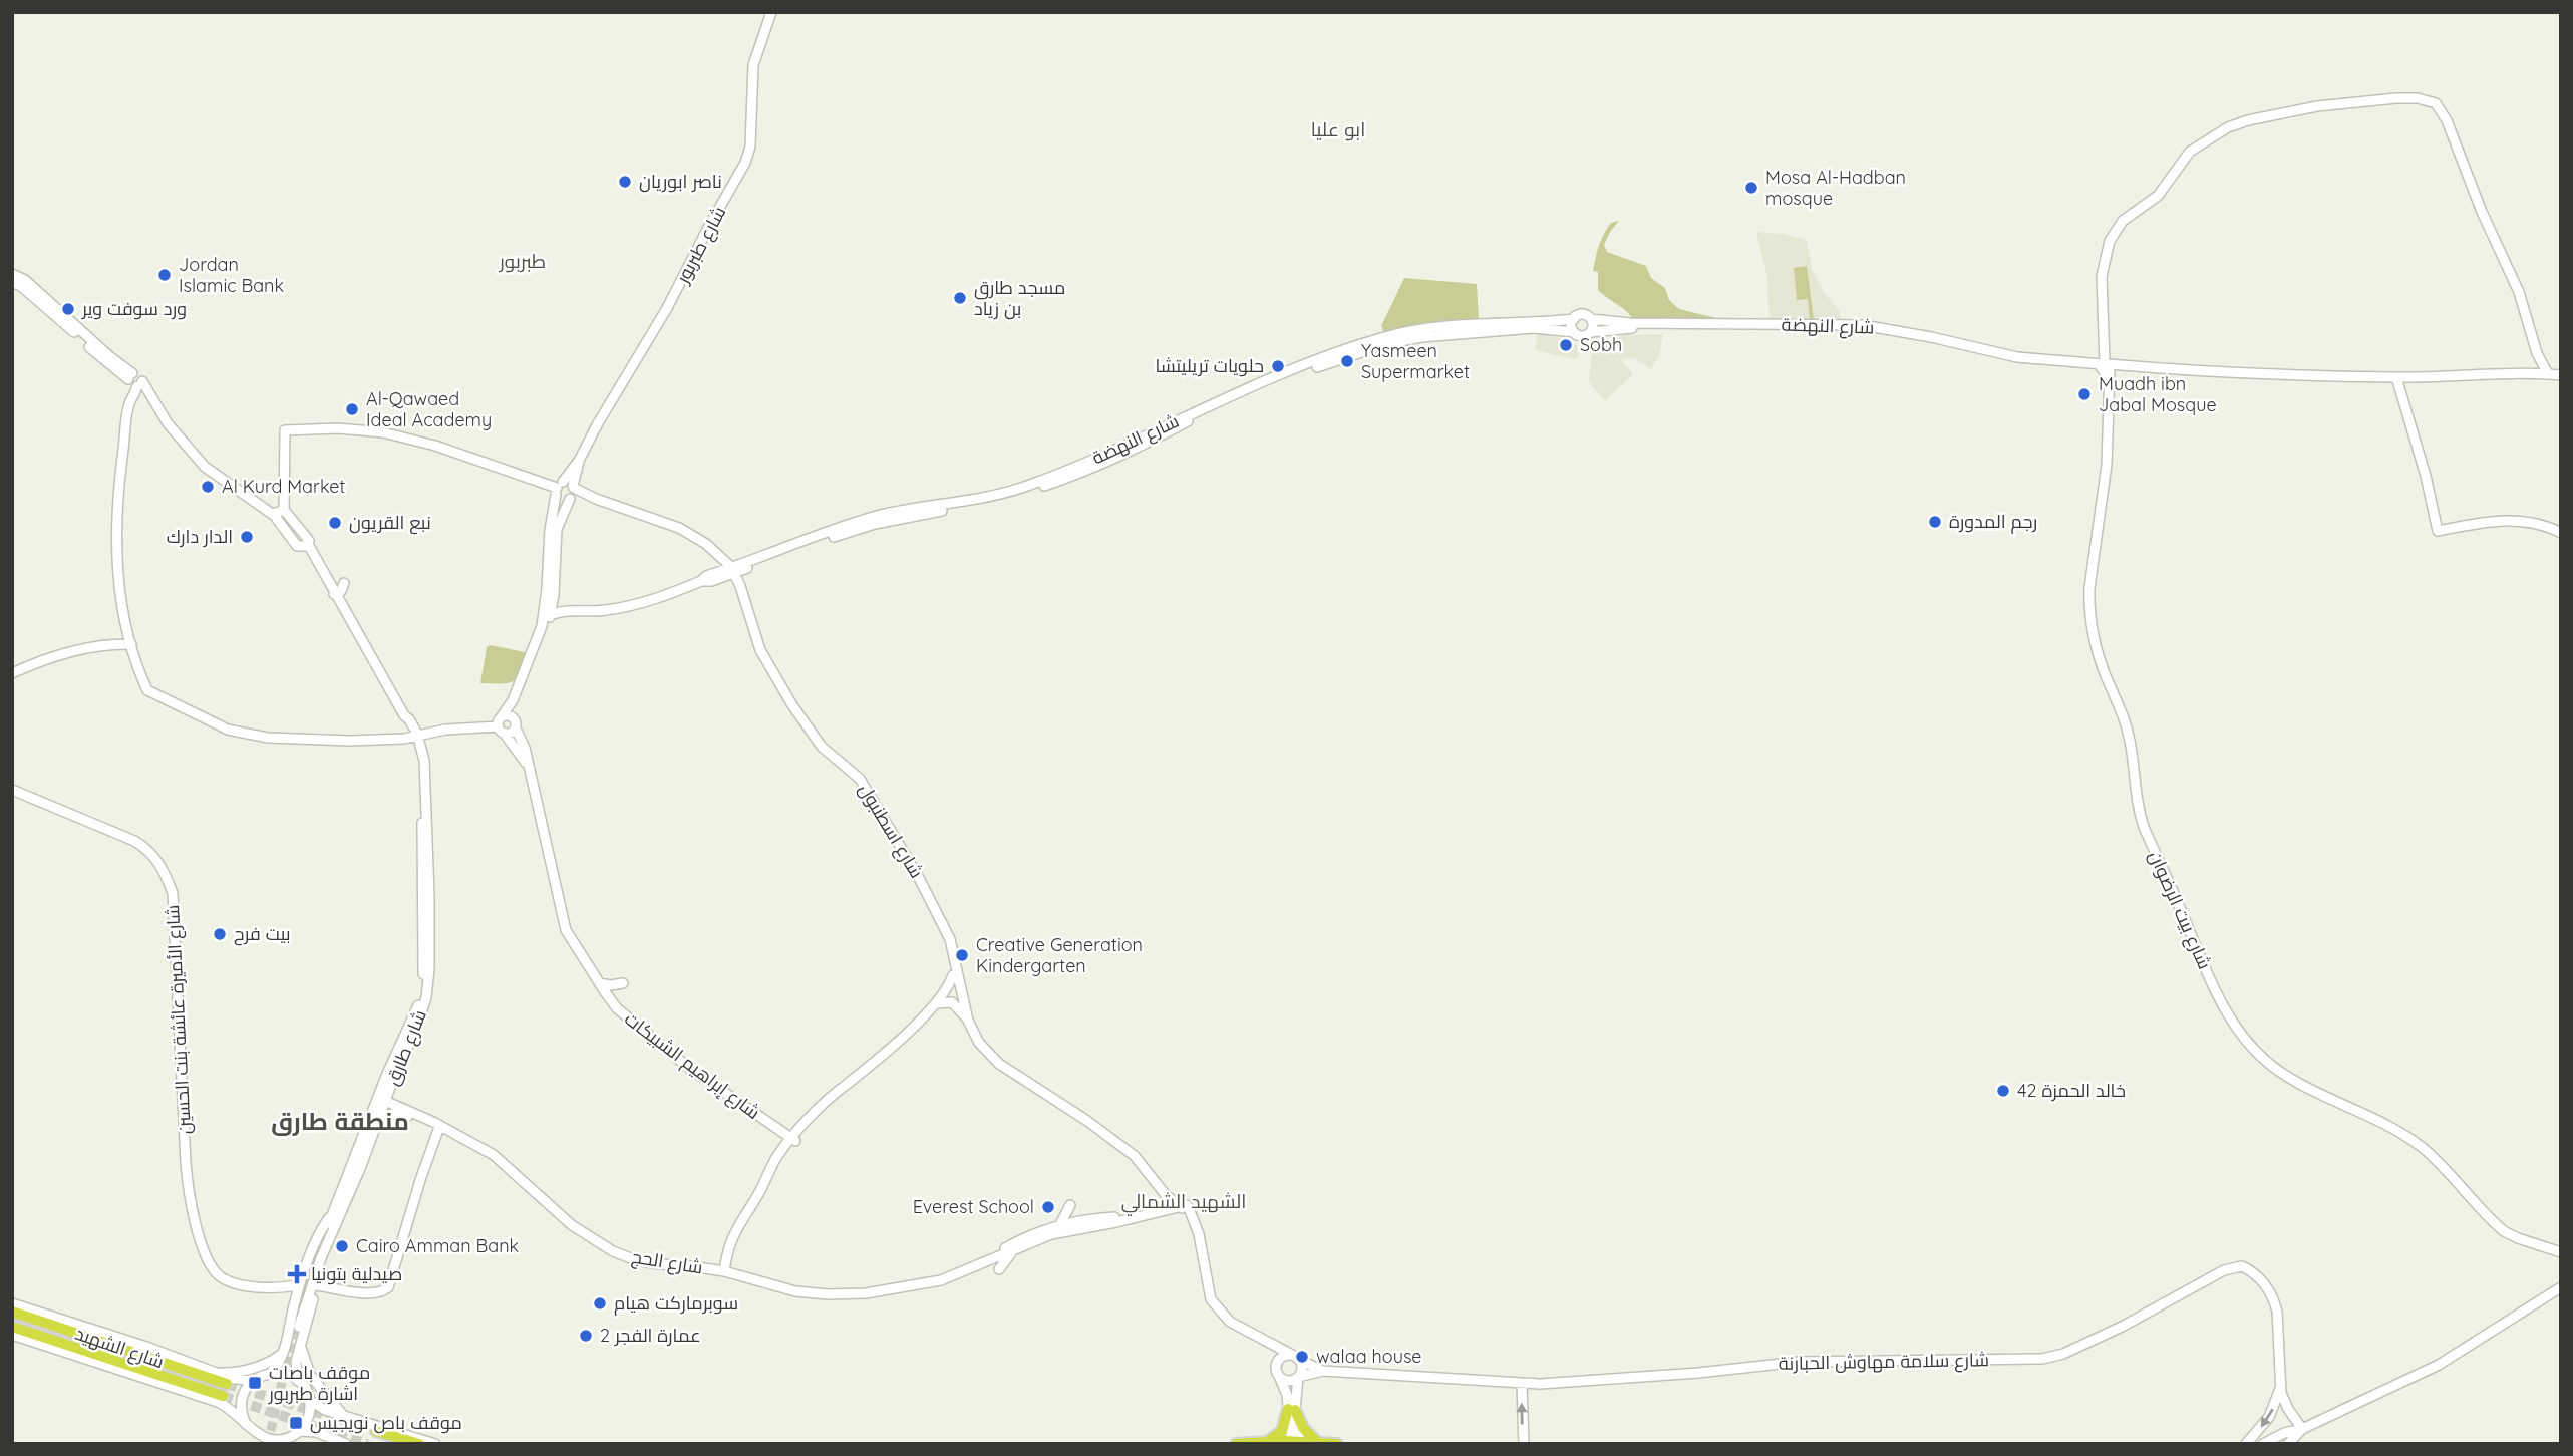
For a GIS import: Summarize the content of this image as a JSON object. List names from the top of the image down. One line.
{"streets":{"highway":["شارع الشهيد"],"street":["شارع طبربور","شارع النهضة","شارع اسطنبول","شارع بيت الرضوان","شارع الأميرة عائشة بنت الحسين","شارع طارق","شارع إبراهيم الشبيكات","شارع الحج","شارع سلامة مهاوش الحبارنة"]},"crossings":[["شارع طبربور","شارع النهضة"],["شارع طبربور","شارع اسطنبول"],["شارع طبربور","شارع إبراهيم الشبيكات"],["شارع النهضة","شارع اسطنبول"],["شارع النهضة","شارع بيت الرضوان"],["شارع اسطنبول","شارع طارق"],["شارع اسطنبول","شارع الحج"],["شارع اسطنبول","شارع سلامة مهاوش الحبارنة"],["شارع طارق","شارع الحج"]],"districts":["ابو عليا","طبربور","منطقة طارق","الشهيد الشمالي"],"places":{"other":["ناصر ابوريان","Mosa Al-Hadban mosque","Jordan Islamic Bank","مسجد طارق بن زياد","ورد سوفت وير","Sobh","Yasmeen Supermarket","حلويات تريليتشا","Muadh ibn Jabal Mosque","Al-Qawaed Ideal Academy","Al Kurd Market","رجم المدورة","نبع القريون","الدار دارك","بيت فرح","Creative Generation Kindergarten","خالد الحمزة 42","Everest School","Cairo Amman Bank","سوبرماركت هيام","عمارة الفجر 2","walaa house"],"health":["صيدلية بتونيا"],"transit":["موقف باصات اشارة طبربور","موقف باص نويجيس"]}}
